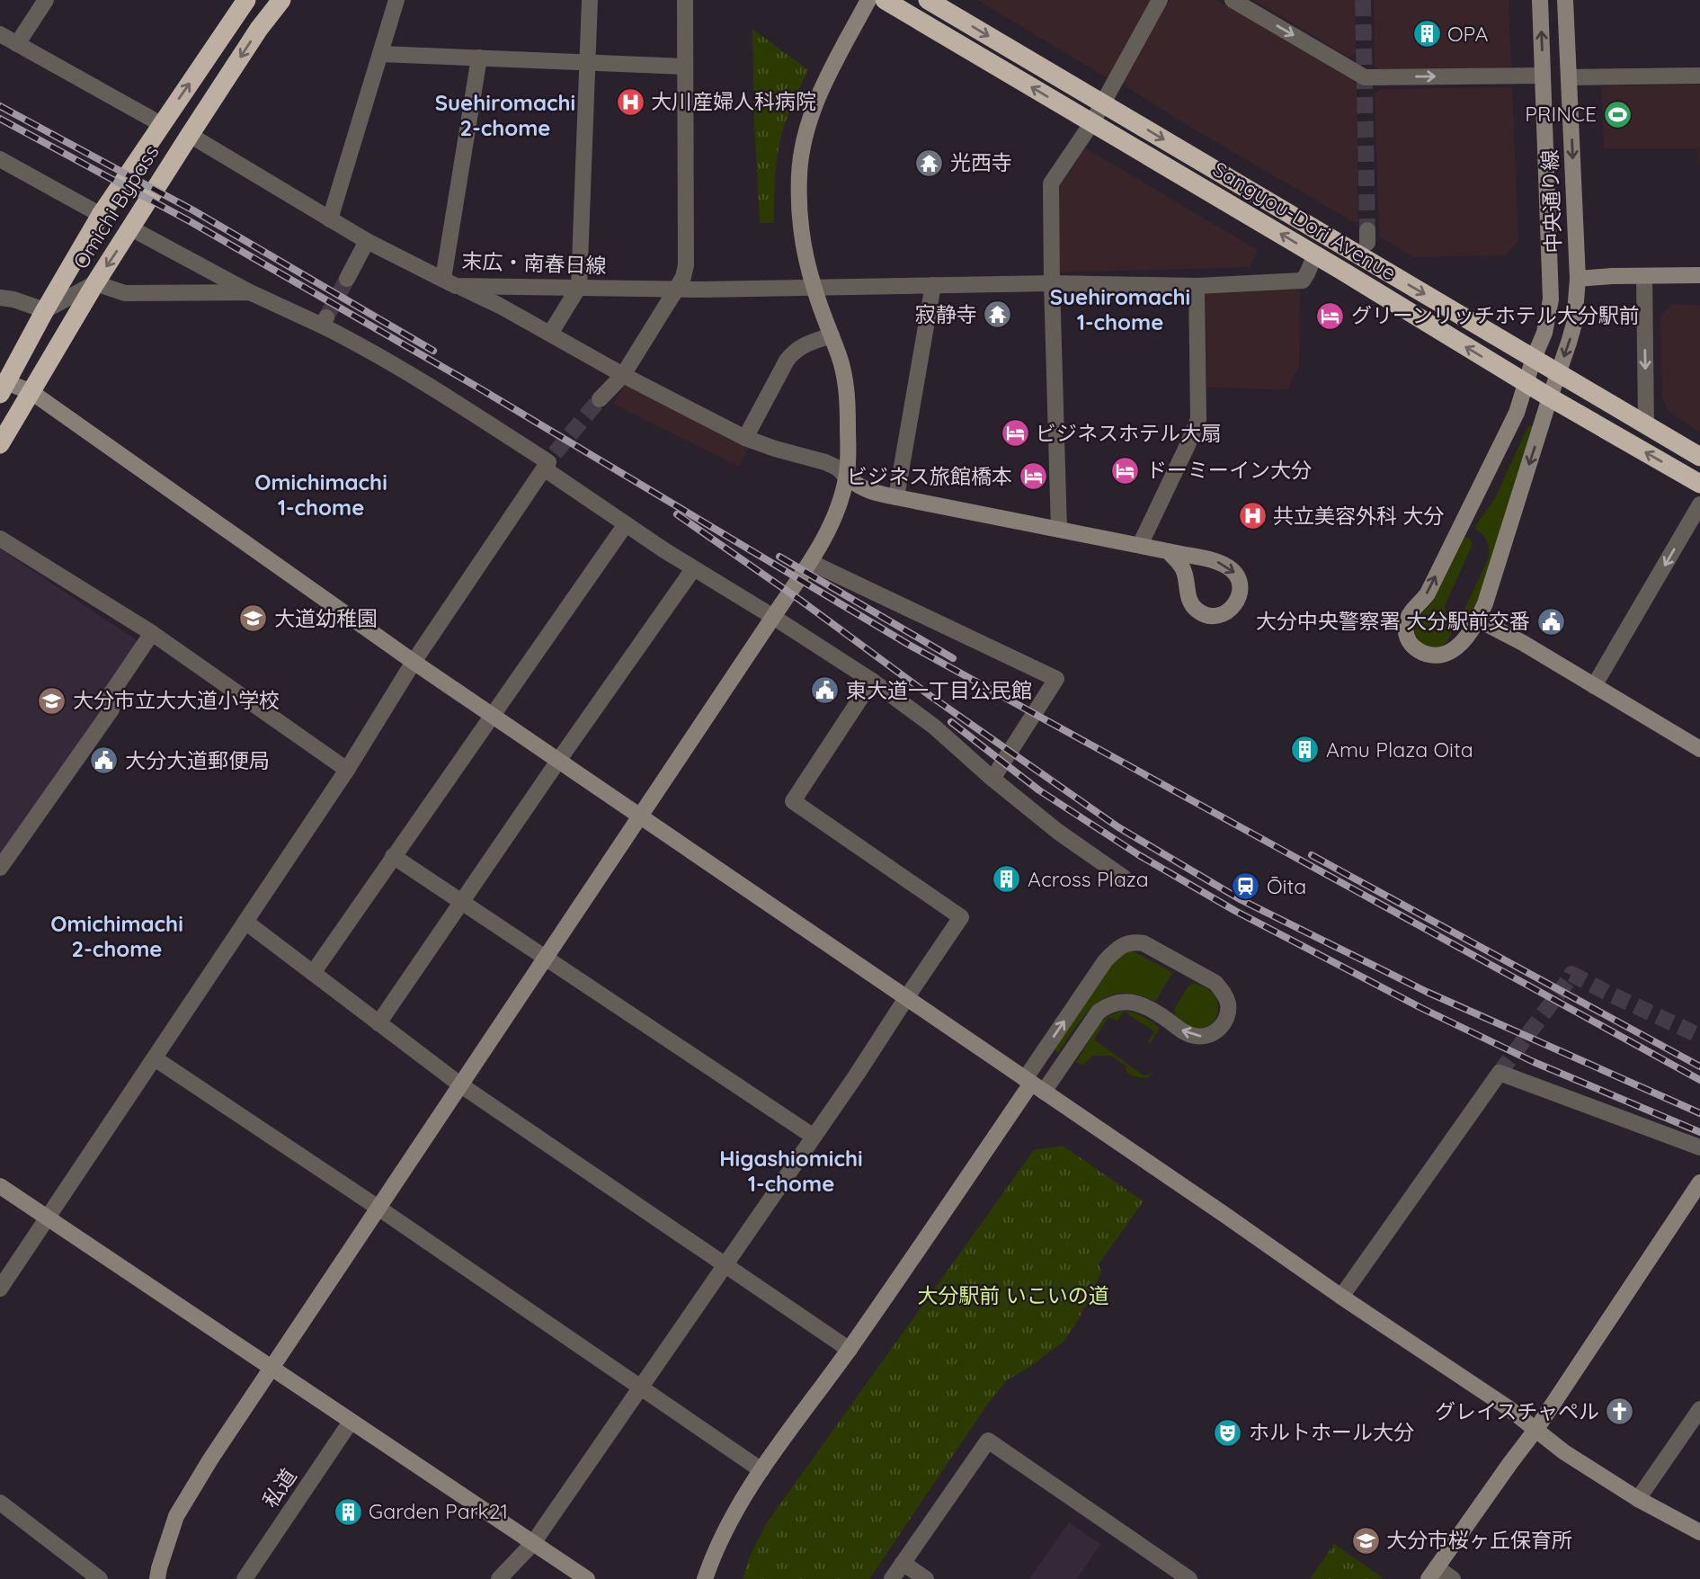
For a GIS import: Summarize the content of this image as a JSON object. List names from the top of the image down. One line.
{"streets":{"highway":["Omichi Bypass","Sangyou-Dori Avenue"],"street":["中央通り線","末広・南春日線","私道"]},"crossings":[["中央通り線","Sangyou-Dori Avenue"],["Omichi Bypass","末広・南春日線"],["Sangyou-Dori Avenue","末広・南春日線"]],"districts":["Suehiromachi 2-chome","Suehiromachi 1-chome","Omichimachi 1-chome","Omichimachi 2-chome","Higashiomichi 1-chome"],"parks":["大分駅前 いこいの道"],"places":{"building":["OPA","Amu Plaza Oita","Across Plaza","Garden Park21"],"hospital":["大川産婦人科病院","共立美容外科 大分"],"sports":["PRINCE"],"temple":["光西寺","寂静寺"],"hotel":["グリーンリッチホテル大分駅前","ビジネスホテル大扇","ドーミーイン大分","ビジネス旅館橋本"],"school or university":["大道幼稚園","大分市立大大道小学校","大分市桜ヶ丘保育所"],"public building":["大分中央警察署 大分駅前交番","東大道一丁目公民館","大分大道郵便局"],"station":["Ōita"],"church":["グレイスチャペル"],"theatre":["ホルトホール大分"]}}
